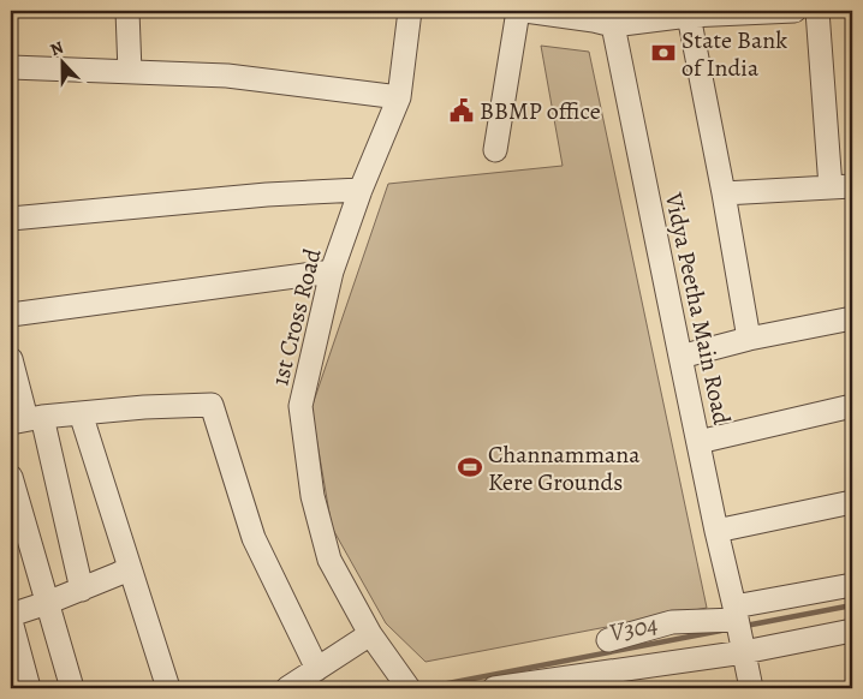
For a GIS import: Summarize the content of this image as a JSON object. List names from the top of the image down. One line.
{"streets":{"street":["Vidya Peetha Main Road","1st Cross Road"]},"water":["V304"],"places":{"bank":["State Bank of India"],"public building":["BBMP office"],"sports":["Channammana Kere Grounds"]},"north":"top"}
